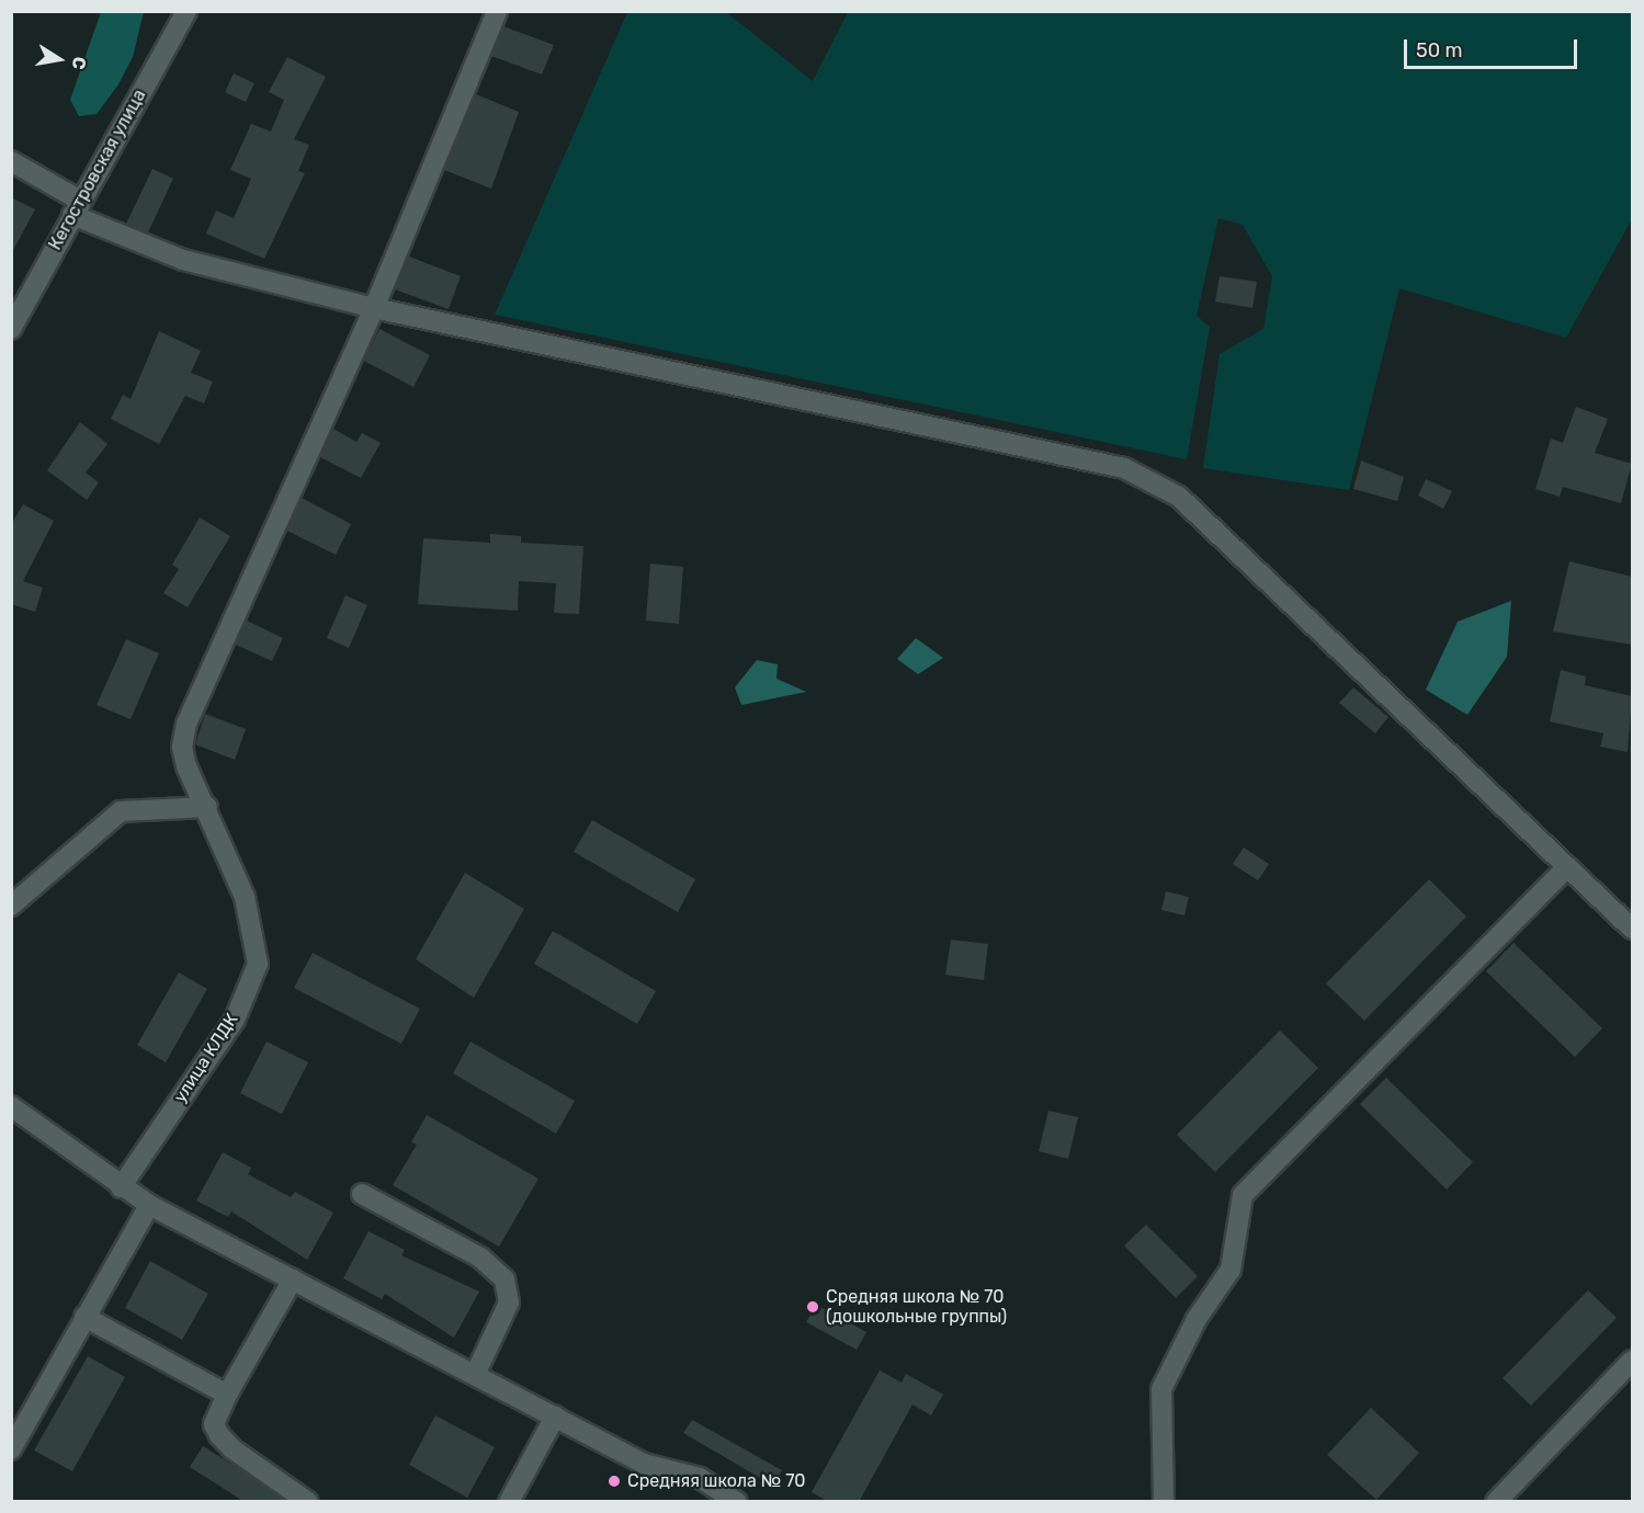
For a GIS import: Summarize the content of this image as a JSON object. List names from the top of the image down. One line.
{"streets":{"street":["Кегостровская улица","улица КЛДК"]},"places":["Средняя школа № 70 (дошкольные группы)","Средняя школа № 70"],"scale_bar":"50 m","north":"right"}
